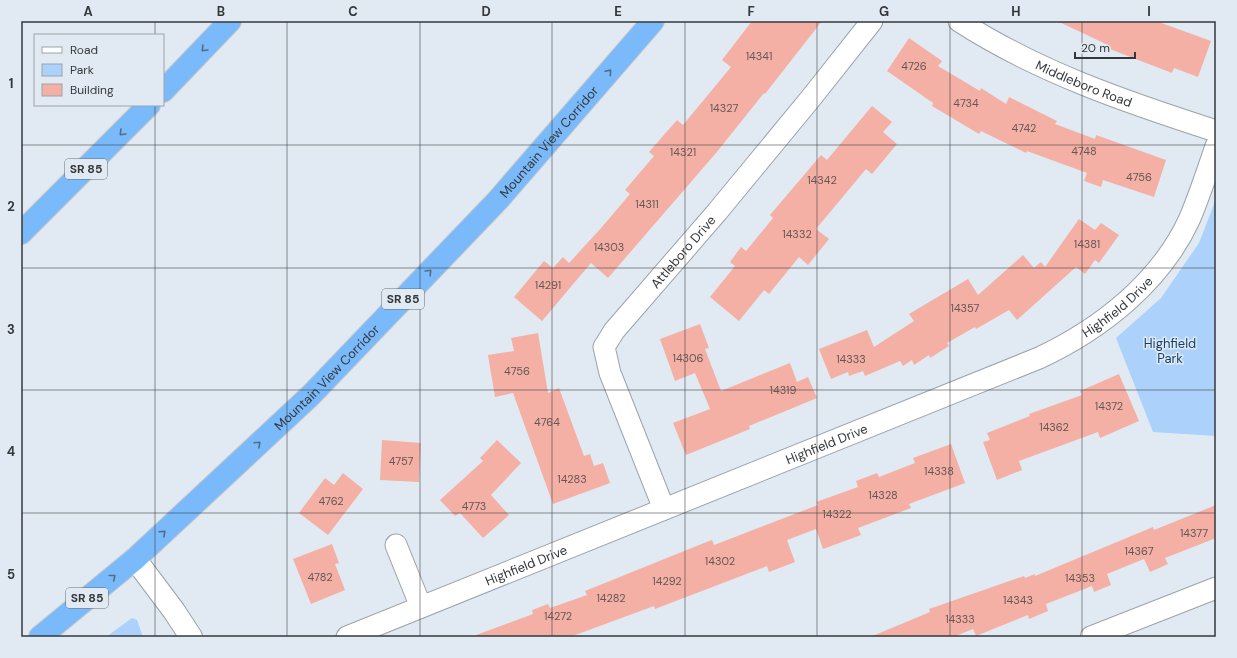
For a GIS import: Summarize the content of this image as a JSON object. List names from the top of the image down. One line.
{"streets":{"highway":["Mountain View Corridor","SR 85"],"street":["Middleboro Road","Attleboro Drive","Highfield Drive"]},"crossings":[["Attleboro Drive","Highfield Drive"]],"one_way":["Mountain View Corridor"],"parks":["Highfield Park"],"house_numbers":["14341","4726","4734","14327","4742","4748","14321","4756","14342","14311","14332","14381","14303","14291","14357","14306","14333","4756","14319","14372","4764","14362","4757","14338","14283","14328","4762","4773","14322","14377","14367","14302","4782","14353","14292","14282","14343","14272","14333"],"legend":["Road","Park","Building"],"scale_bar":"20 m","grid":{"columns":["A","B","C","D","E","F","G","H","I"],"rows":["1","2","3","4","5"]}}
